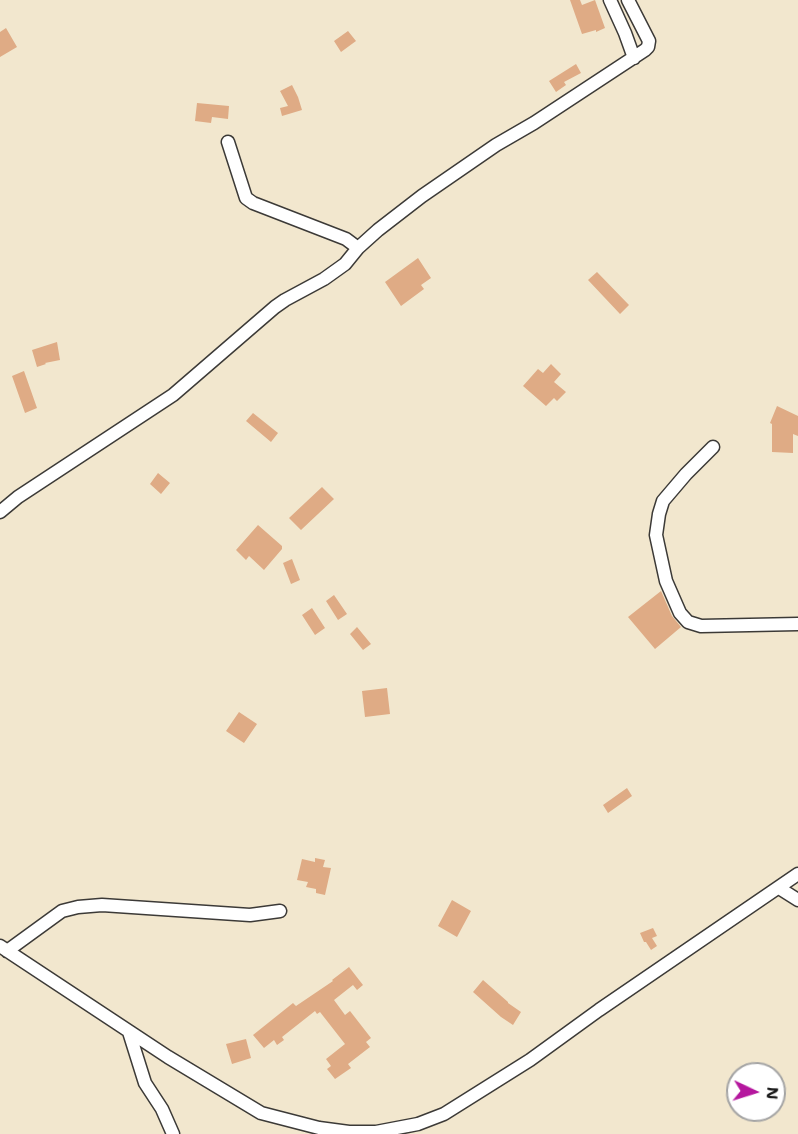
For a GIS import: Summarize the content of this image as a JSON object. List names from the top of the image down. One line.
{"north":"right"}
